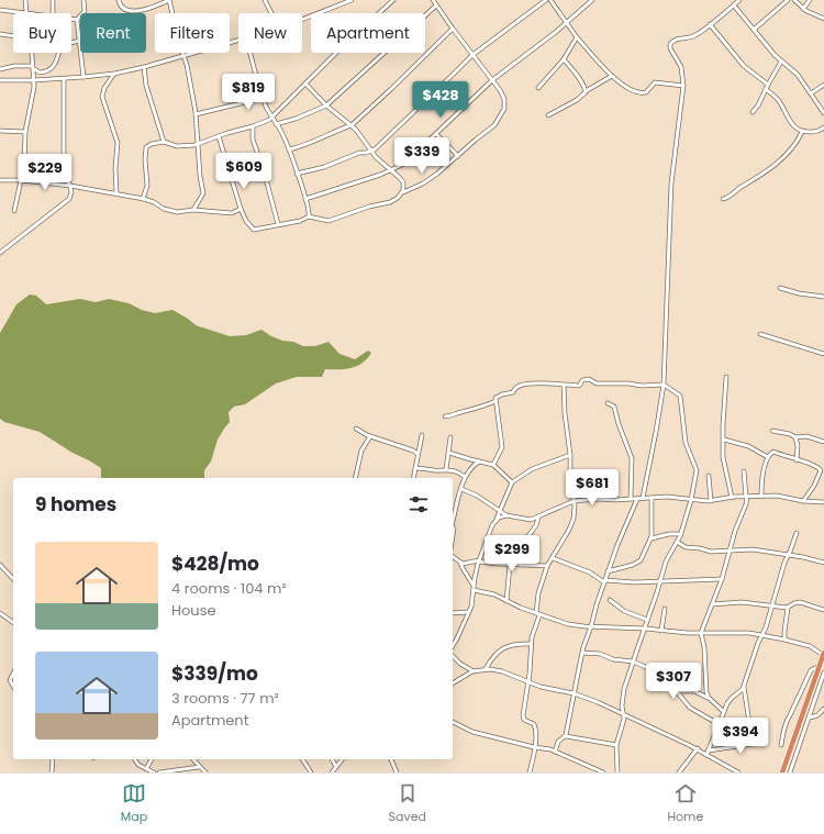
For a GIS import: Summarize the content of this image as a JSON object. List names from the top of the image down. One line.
{"page":{"chip":["Buy","Rent","Filters","New","Apartment"],"price":["$819","$428","$339","$609","$229","$681","$299","$307","$394"],"heading":"9 homes","list":[{"name":"$428/mo","note":"4 rooms · 104 m² · House"},{"name":"$339/mo","note":"3 rooms · 77 m² · Apartment"}],"tabs":["Map","Saved","Home"]}}
